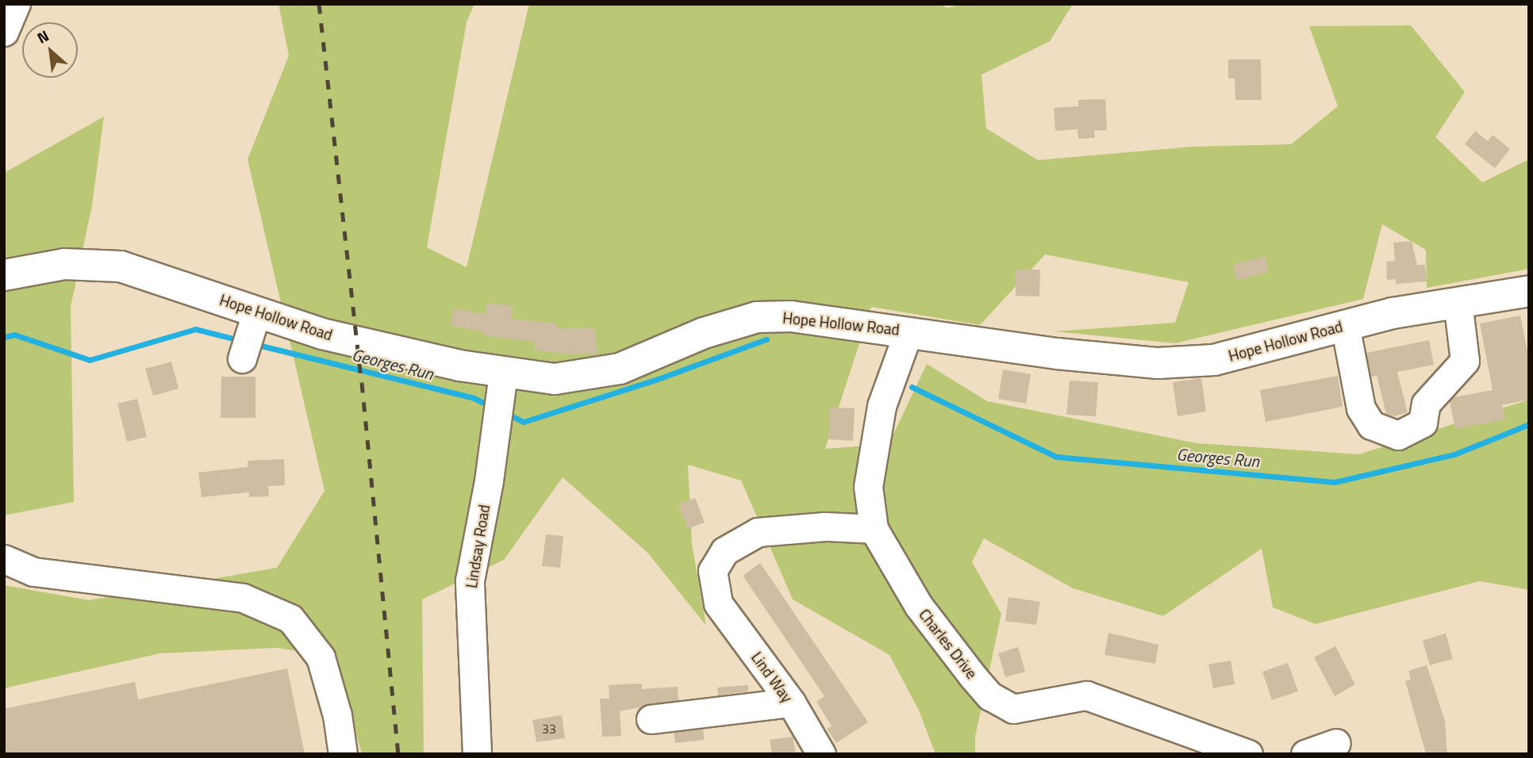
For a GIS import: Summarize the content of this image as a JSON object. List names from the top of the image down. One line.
{"streets":{"main road":["Hope Hollow Road"],"street":["Lindsay Road","Charles Drive","Lind Way"]},"crossings":[["Hope Hollow Road","Lindsay Road"],["Hope Hollow Road","Charles Drive"],["Charles Drive","Lind Way"]],"water":["Georges Run"],"house_numbers":["33"],"north":"top left"}
